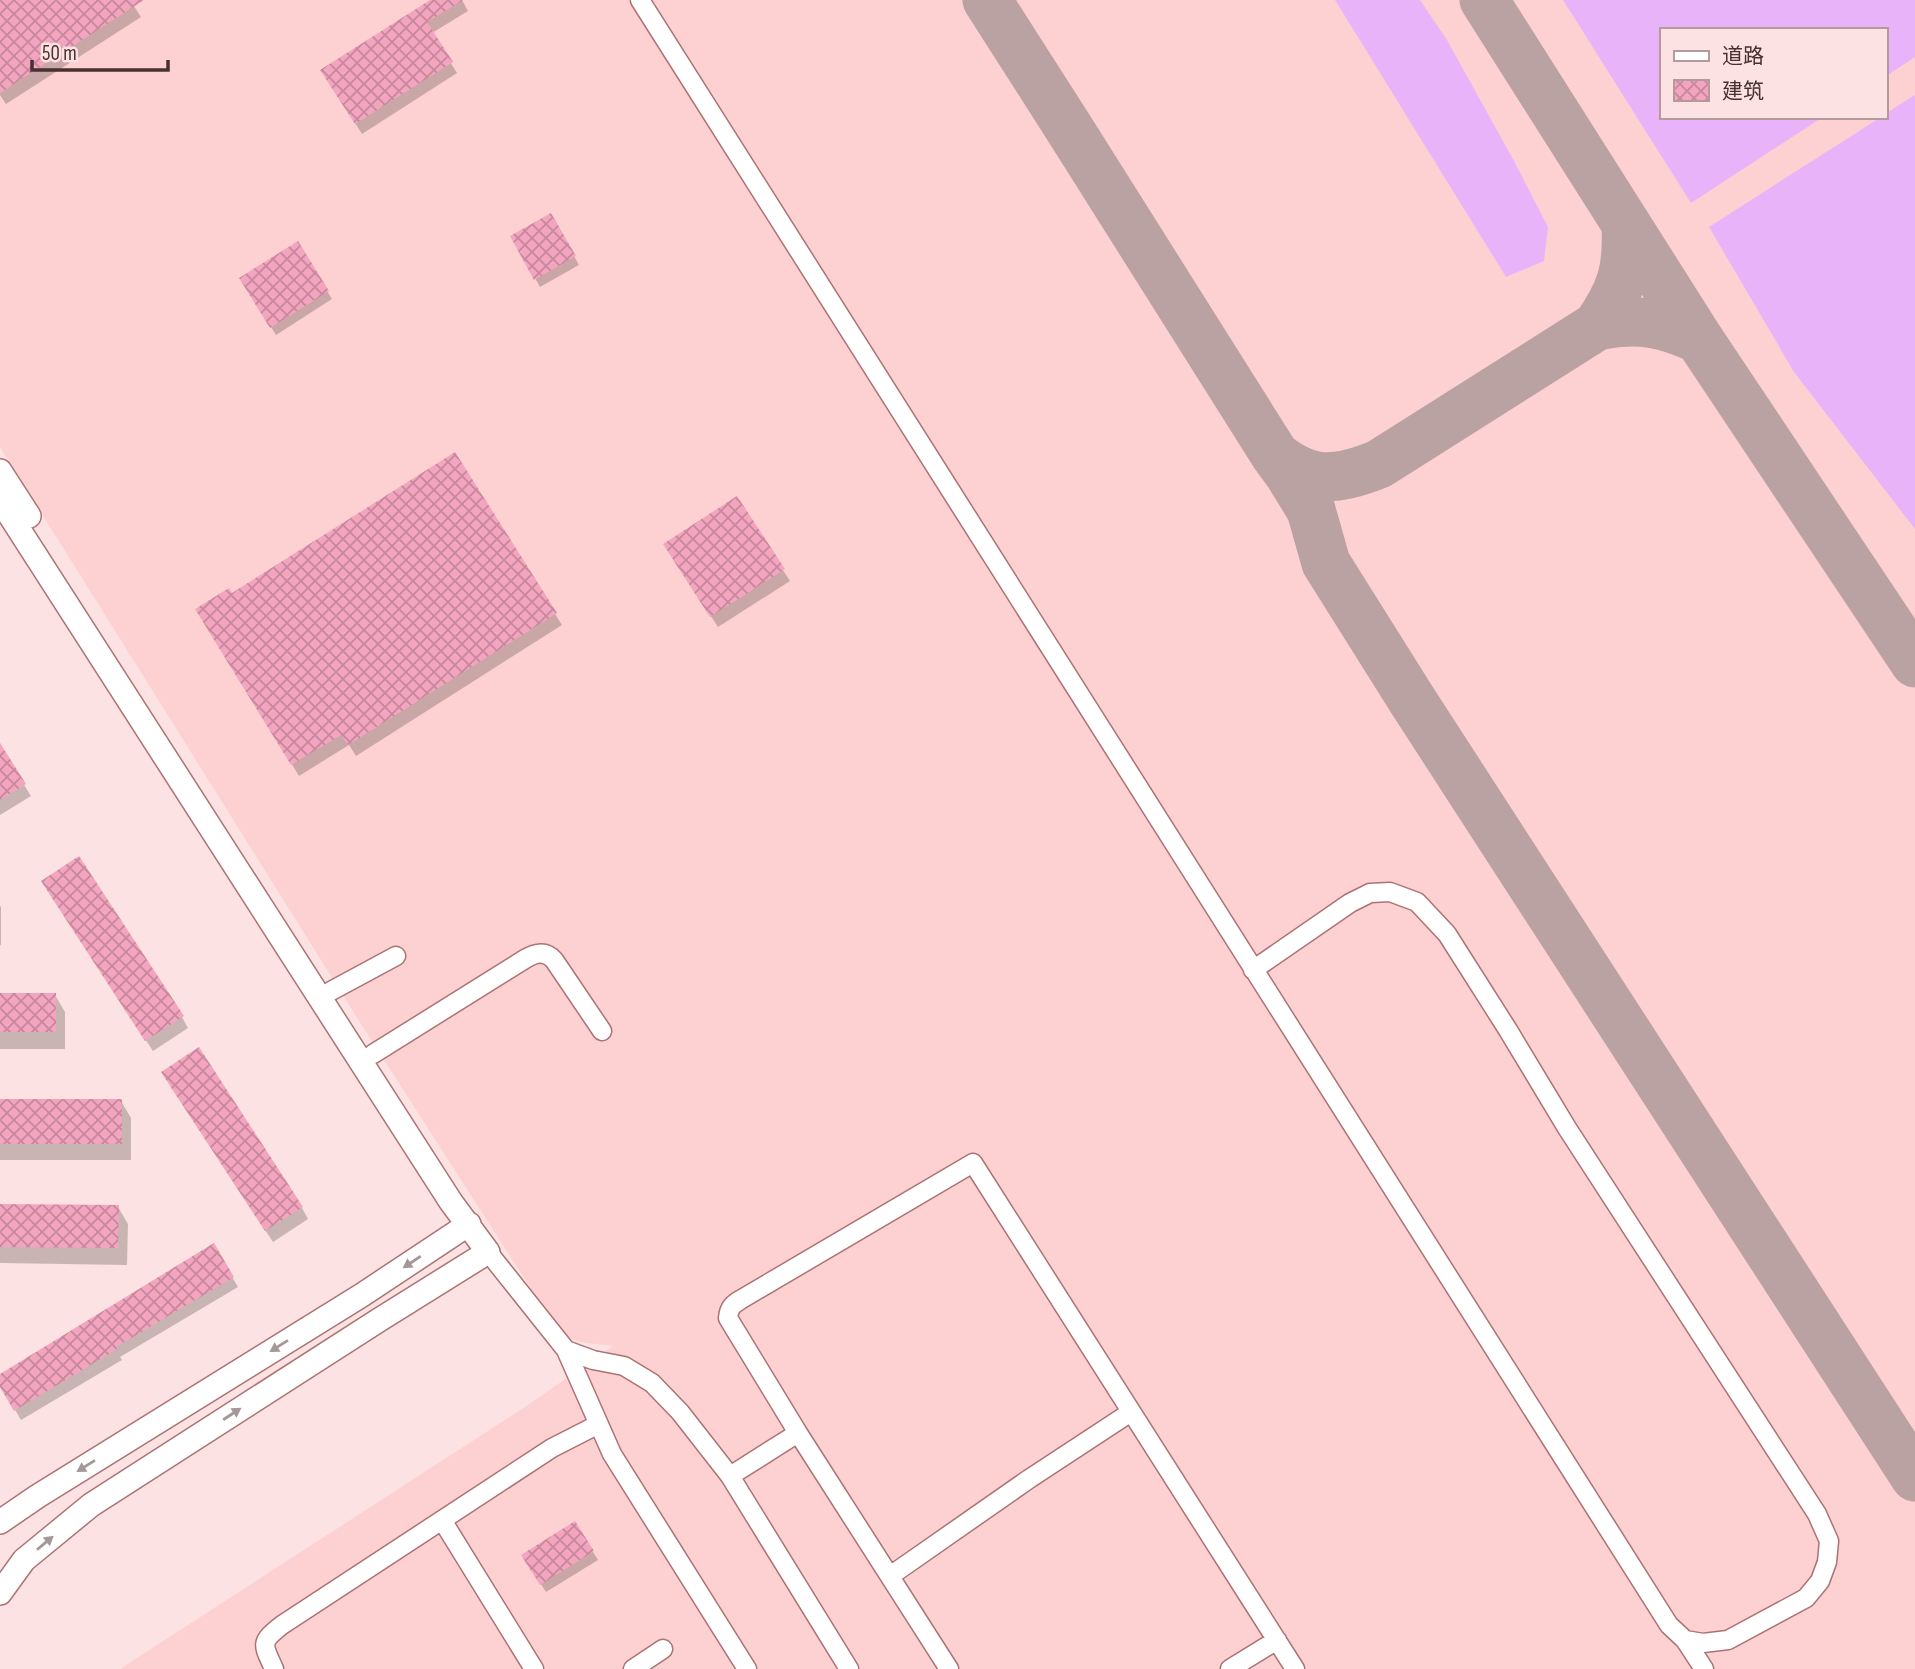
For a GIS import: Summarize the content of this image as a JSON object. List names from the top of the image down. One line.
{"legend":["道路","建筑"],"scale_bar":"50 m"}
